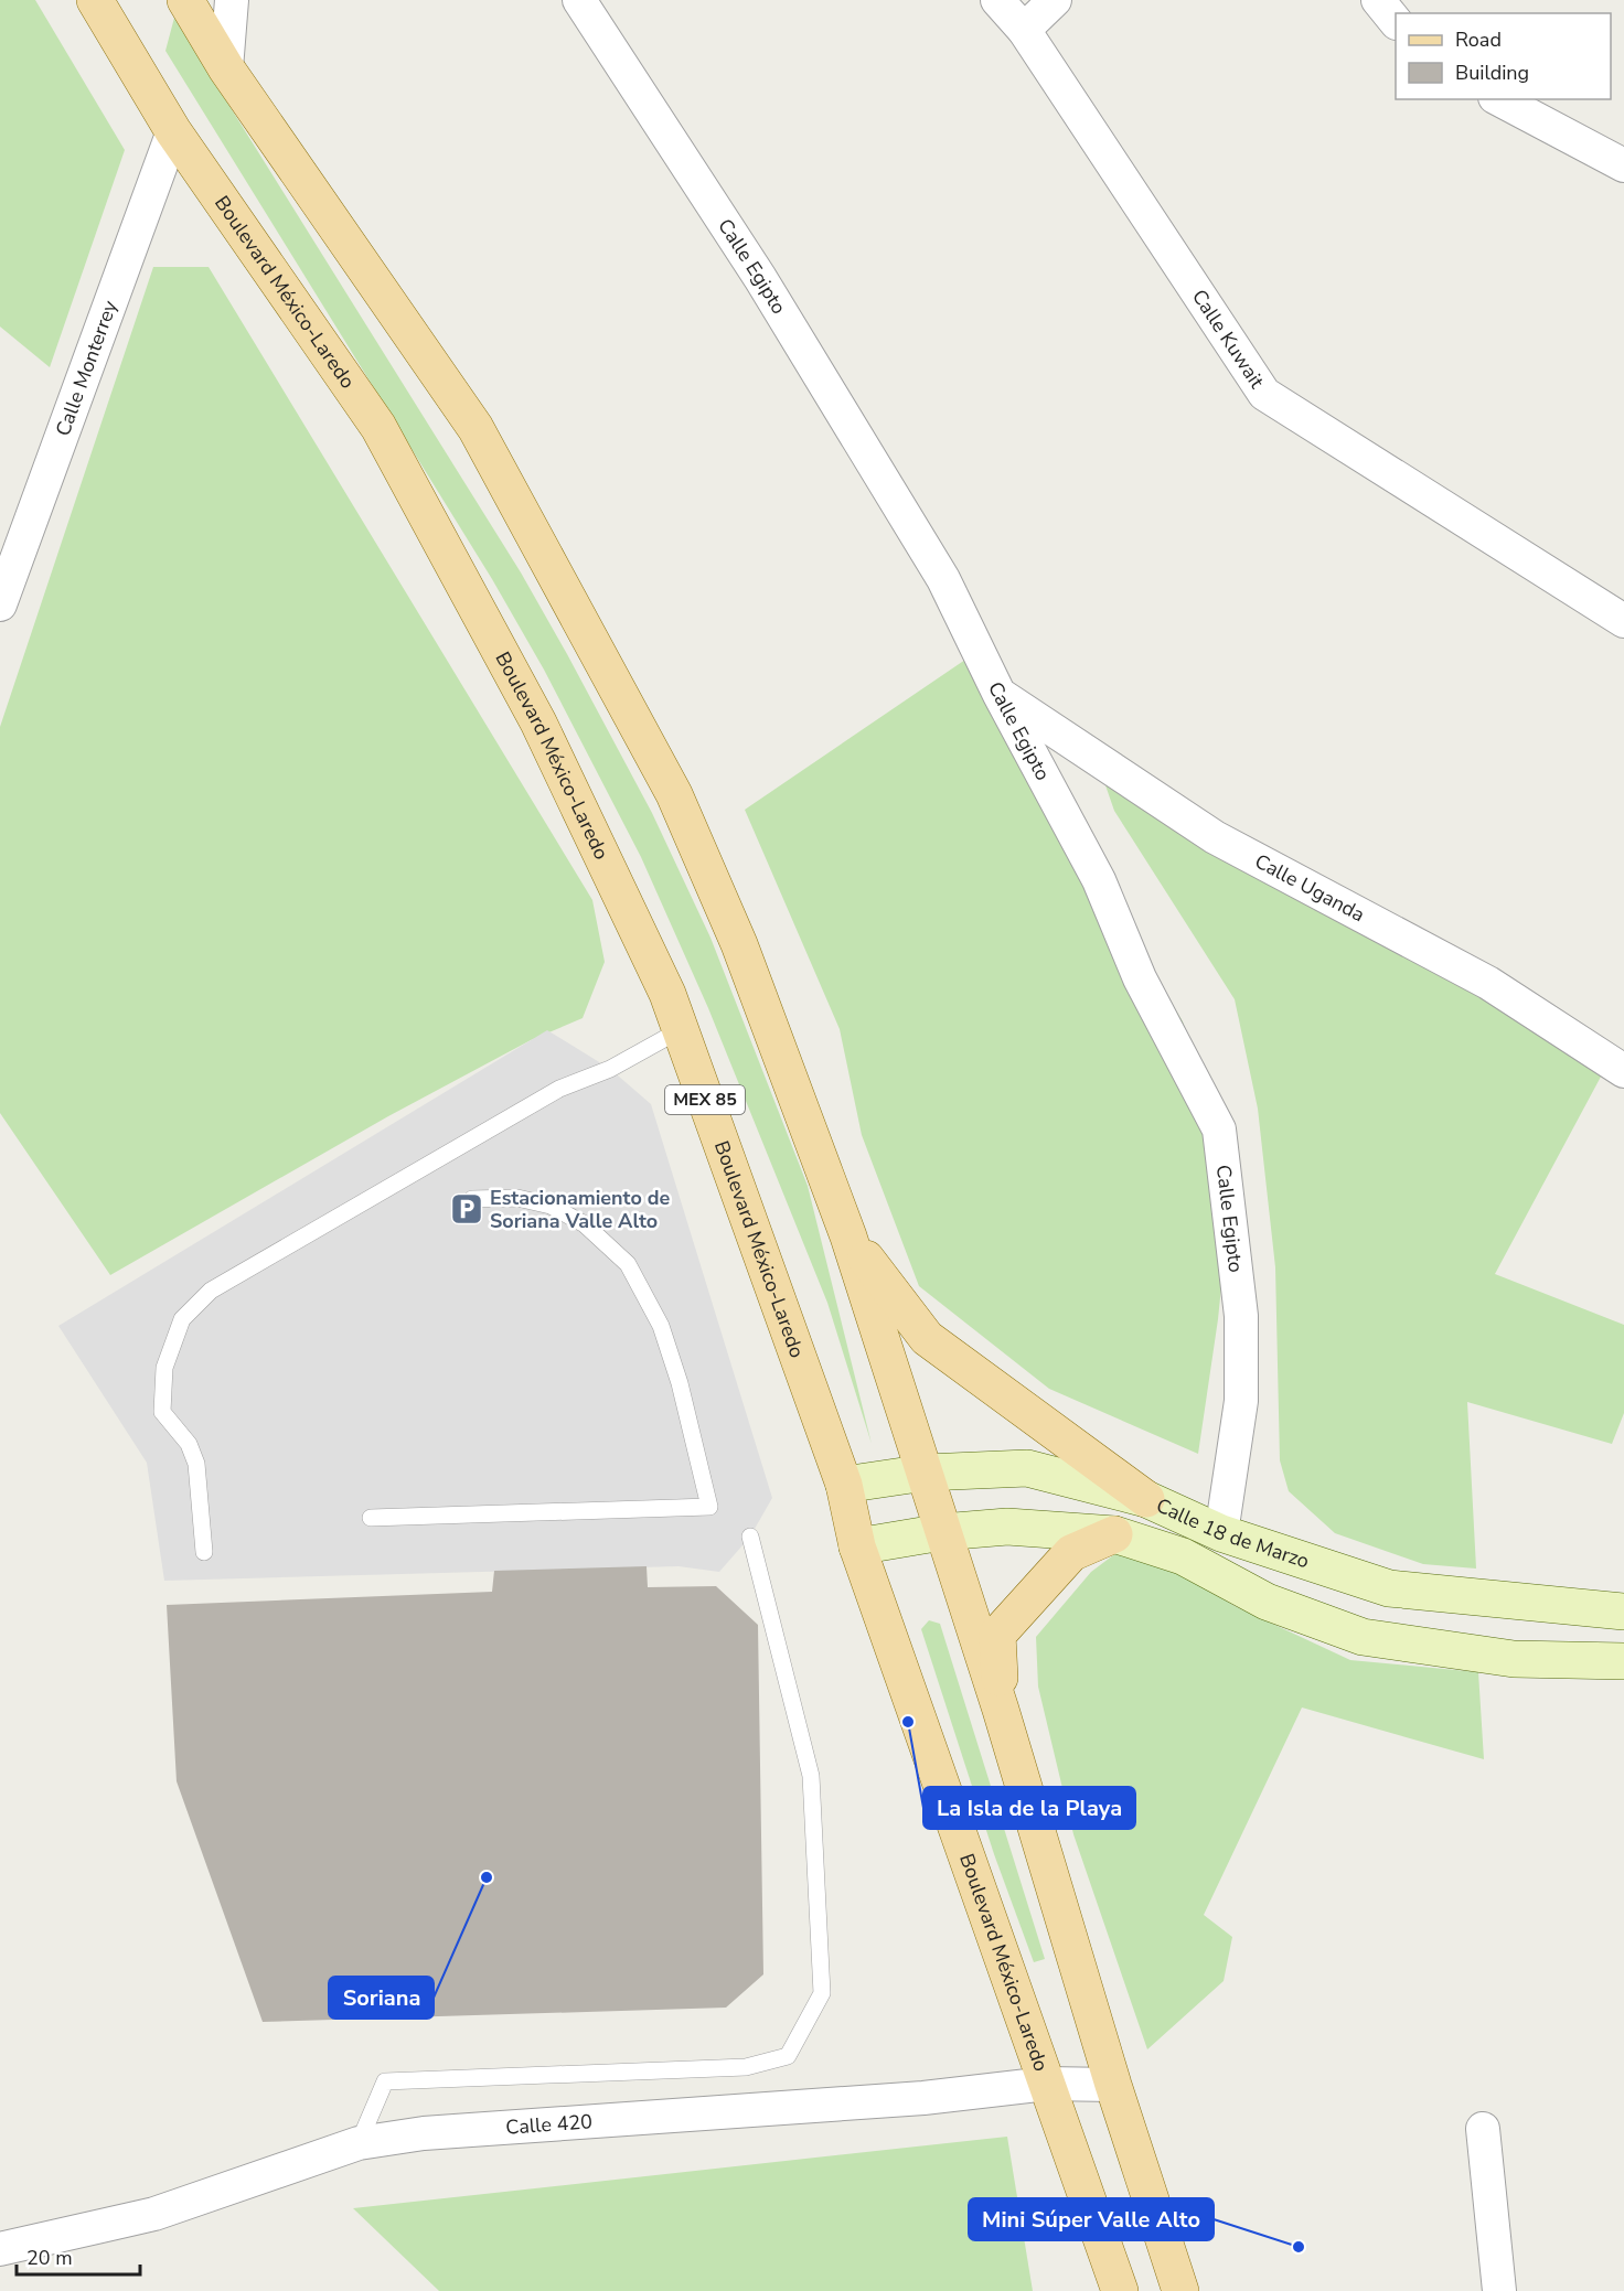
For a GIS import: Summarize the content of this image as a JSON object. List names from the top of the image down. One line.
{"streets":{"main road":["Boulevard México-Laredo","MEX 85"],"street":["Calle Egipto","Calle Kuwait","Calle Monterrey","Calle Uganda","Calle 18 de Marzo","Calle 420"]},"crossings":[["Calle Egipto","Calle Uganda"],["Calle Egipto","Calle 18 de Marzo"],["Boulevard México-Laredo","Calle Monterrey"],["Boulevard México-Laredo","Calle 18 de Marzo"],["Boulevard México-Laredo","Calle 420"]],"places":{"parking":["Estacionamiento de Soriana Valle Alto"],"other":["La Isla de la Playa","Soriana","Mini Súper Valle Alto"]},"legend":["Road","Building"],"scale_bar":"20 m"}
